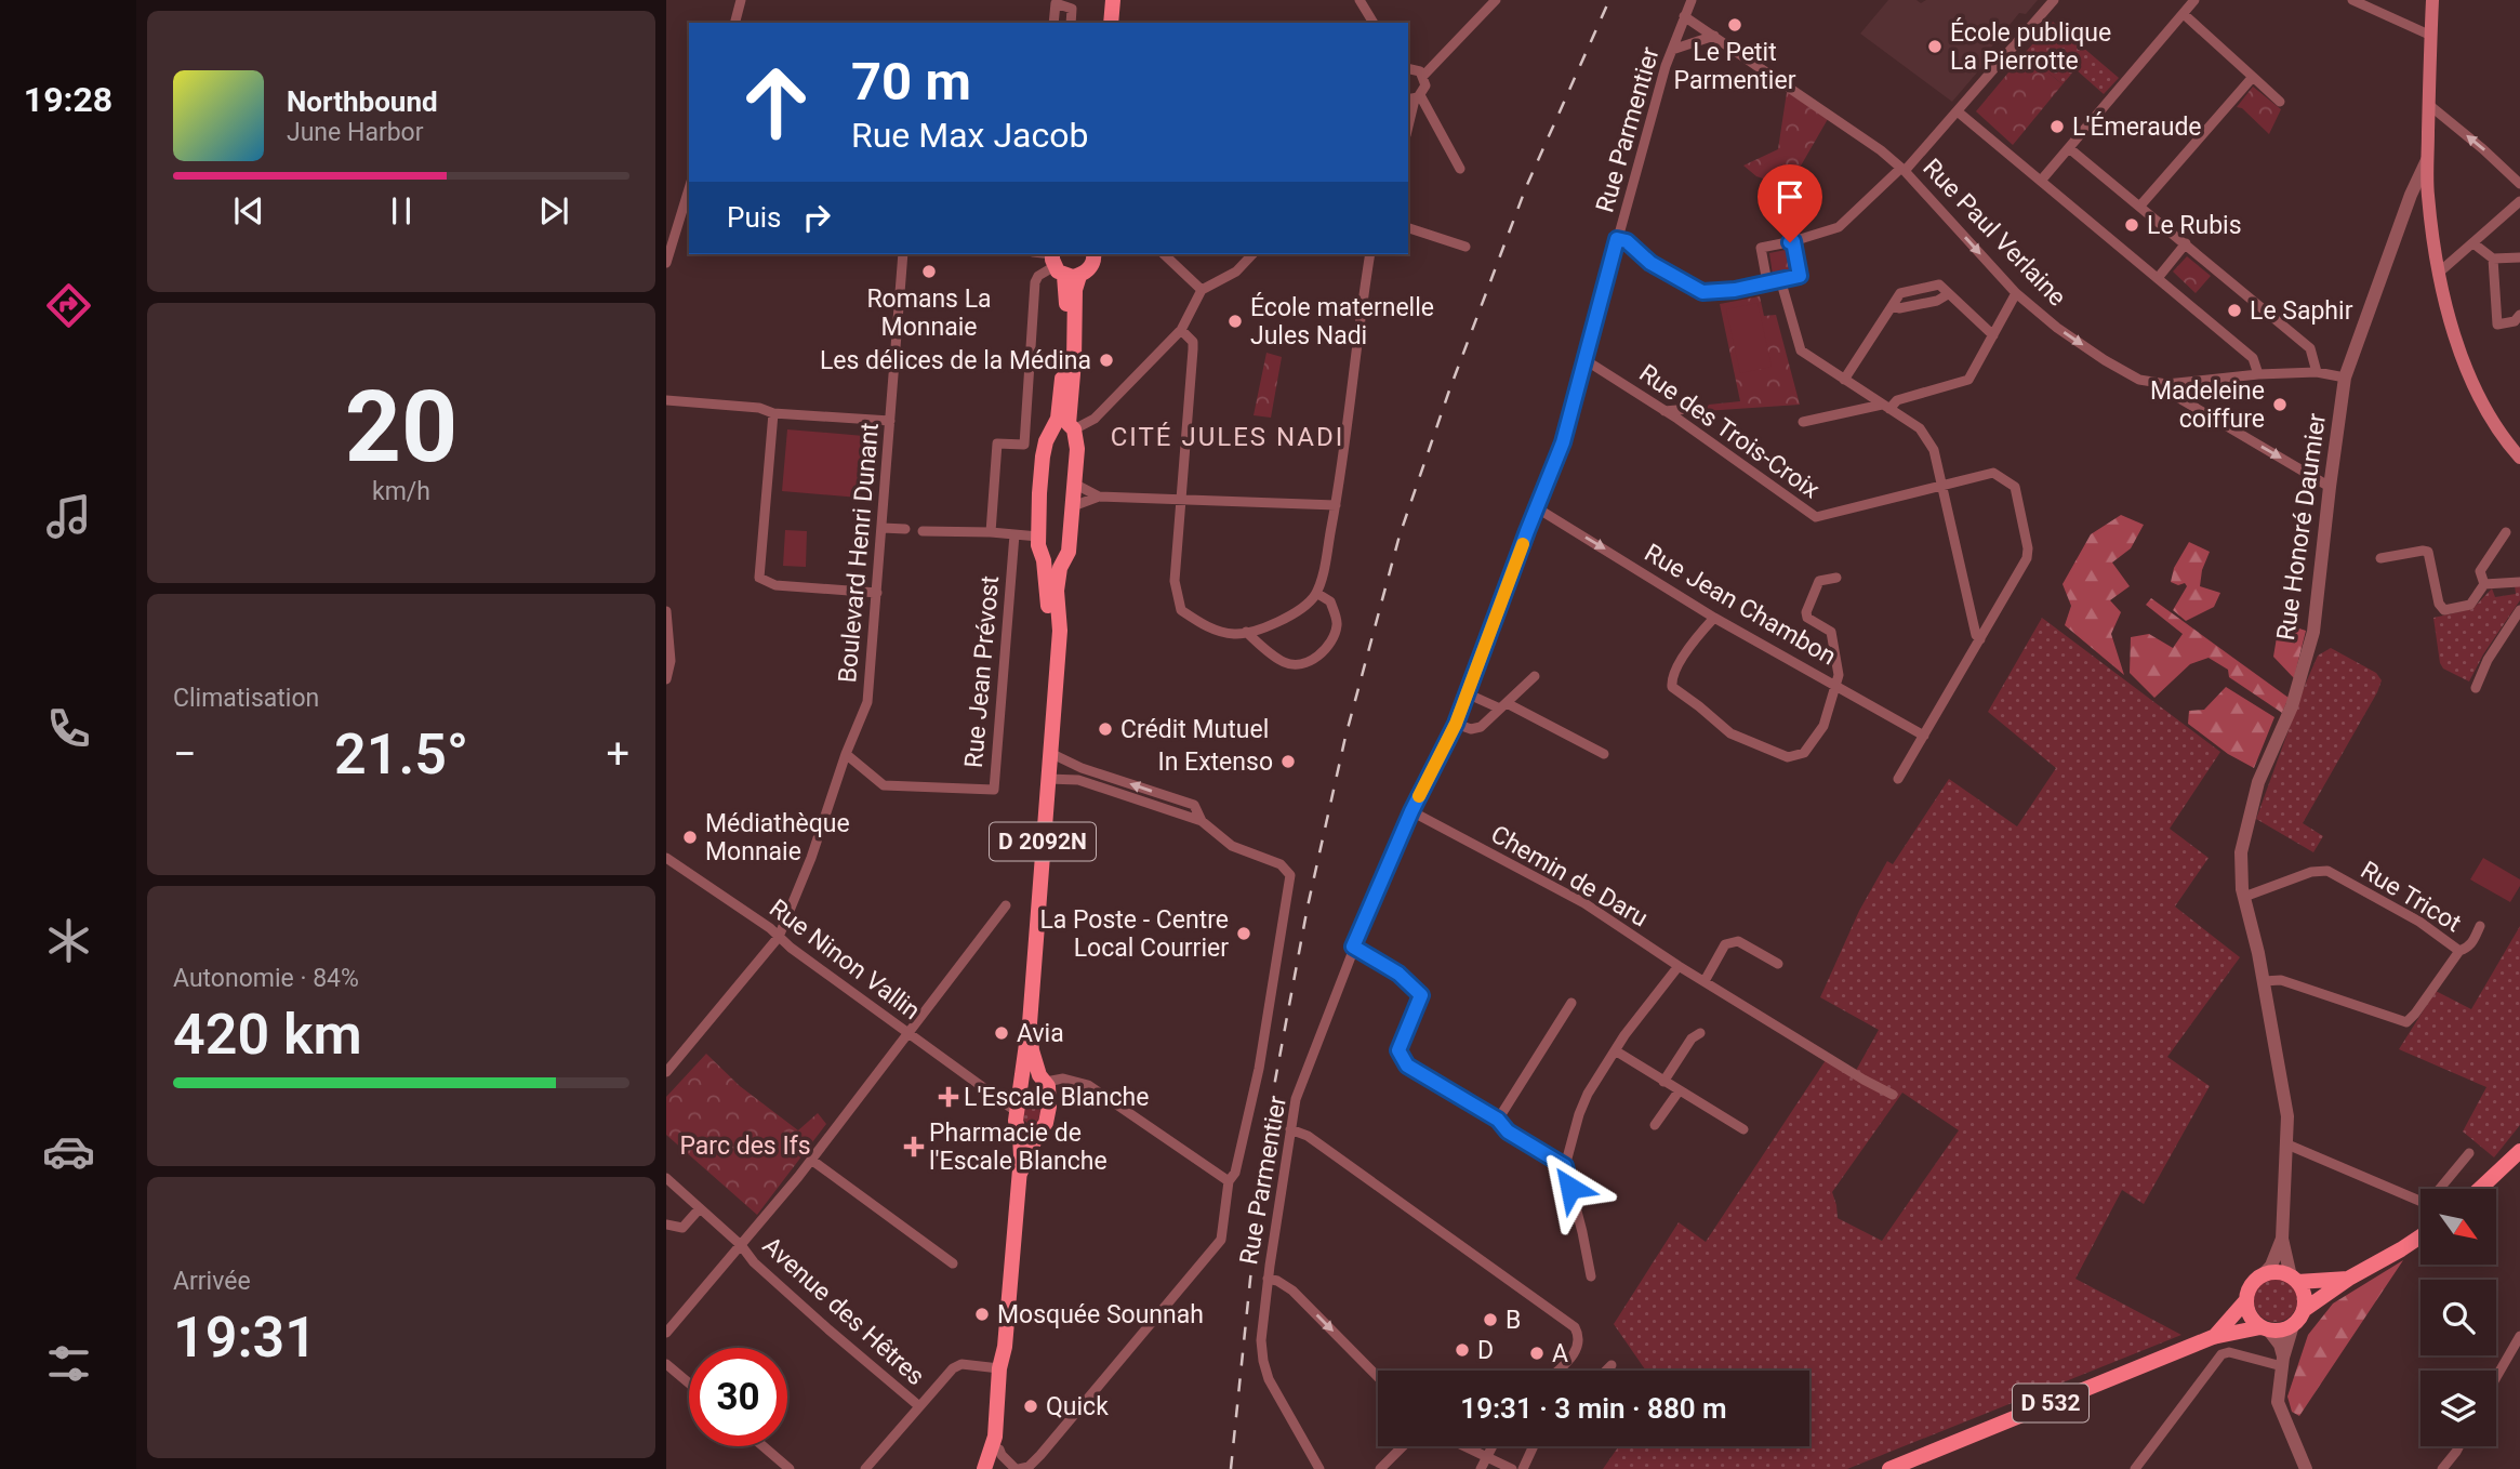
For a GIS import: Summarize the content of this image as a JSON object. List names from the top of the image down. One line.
{"streets":{"main road":["D 2092N","D 532"],"street":["Rue Parmentier","Rue Paul Verlaine","Rue des Trois-Croix","Rue Honoré Daumier","Boulevard Henri Dunant","Rue Jean Chambon","Rue Jean Prévost","Chemin de Daru","Rue Tricot","Rue Ninon Vallin","Avenue des Hêtres"]},"crossings":[["Rue Parmentier","Rue Paul Verlaine"],["Rue Parmentier","Rue des Trois-Croix"],["Rue Parmentier","Rue Jean Chambon"],["Rue Parmentier","Chemin de Daru"],["Rue Paul Verlaine","Rue Honoré Daumier"],["Rue des Trois-Croix","Rue Jean Chambon"],["Rue Honoré Daumier","Rue Tricot"],["Rue Honoré Daumier","D 532"],["Boulevard Henri Dunant","Rue Jean Prévost"],["Boulevard Henri Dunant","Rue Ninon Vallin"]],"one_way":["Rue Paul Verlaine","Rue Jean Chambon"],"districts":["CITÉ JULES NADI"],"parks":["Parc des Ifs"],"places":{"other":["Le Petit Parmentier","École publique La Pierrotte","L'Émeraude","Le Rubis","Romans La Monnaie","Le Saphir","École maternelle Jules Nadi","Les délices de la Médina","Madeleine coiffure","Crédit Mutuel","In Extenso","Médiathèque Monnaie","La Poste - Centre Local Courrier","Avia","Mosquée Sounnah","B","D","A","Quick"],"health":["L'Escale Blanche","Pharmacie de l'Escale Blanche"]},"north":"bottom right","page":{"tabs":"19:28","turn":["70 m","Rue Max Jacob"],"song":["Northbound","June Harbor"],"then":"Puis","tile":[["20","km/h"],"Climatisation",["Autonomie · 84%","420 km"],["Arrivée","19:31"]],"heat":["−","21.5°","+"],"limit":"30","trip":"19:31 · 3 min · 880 m"}}
